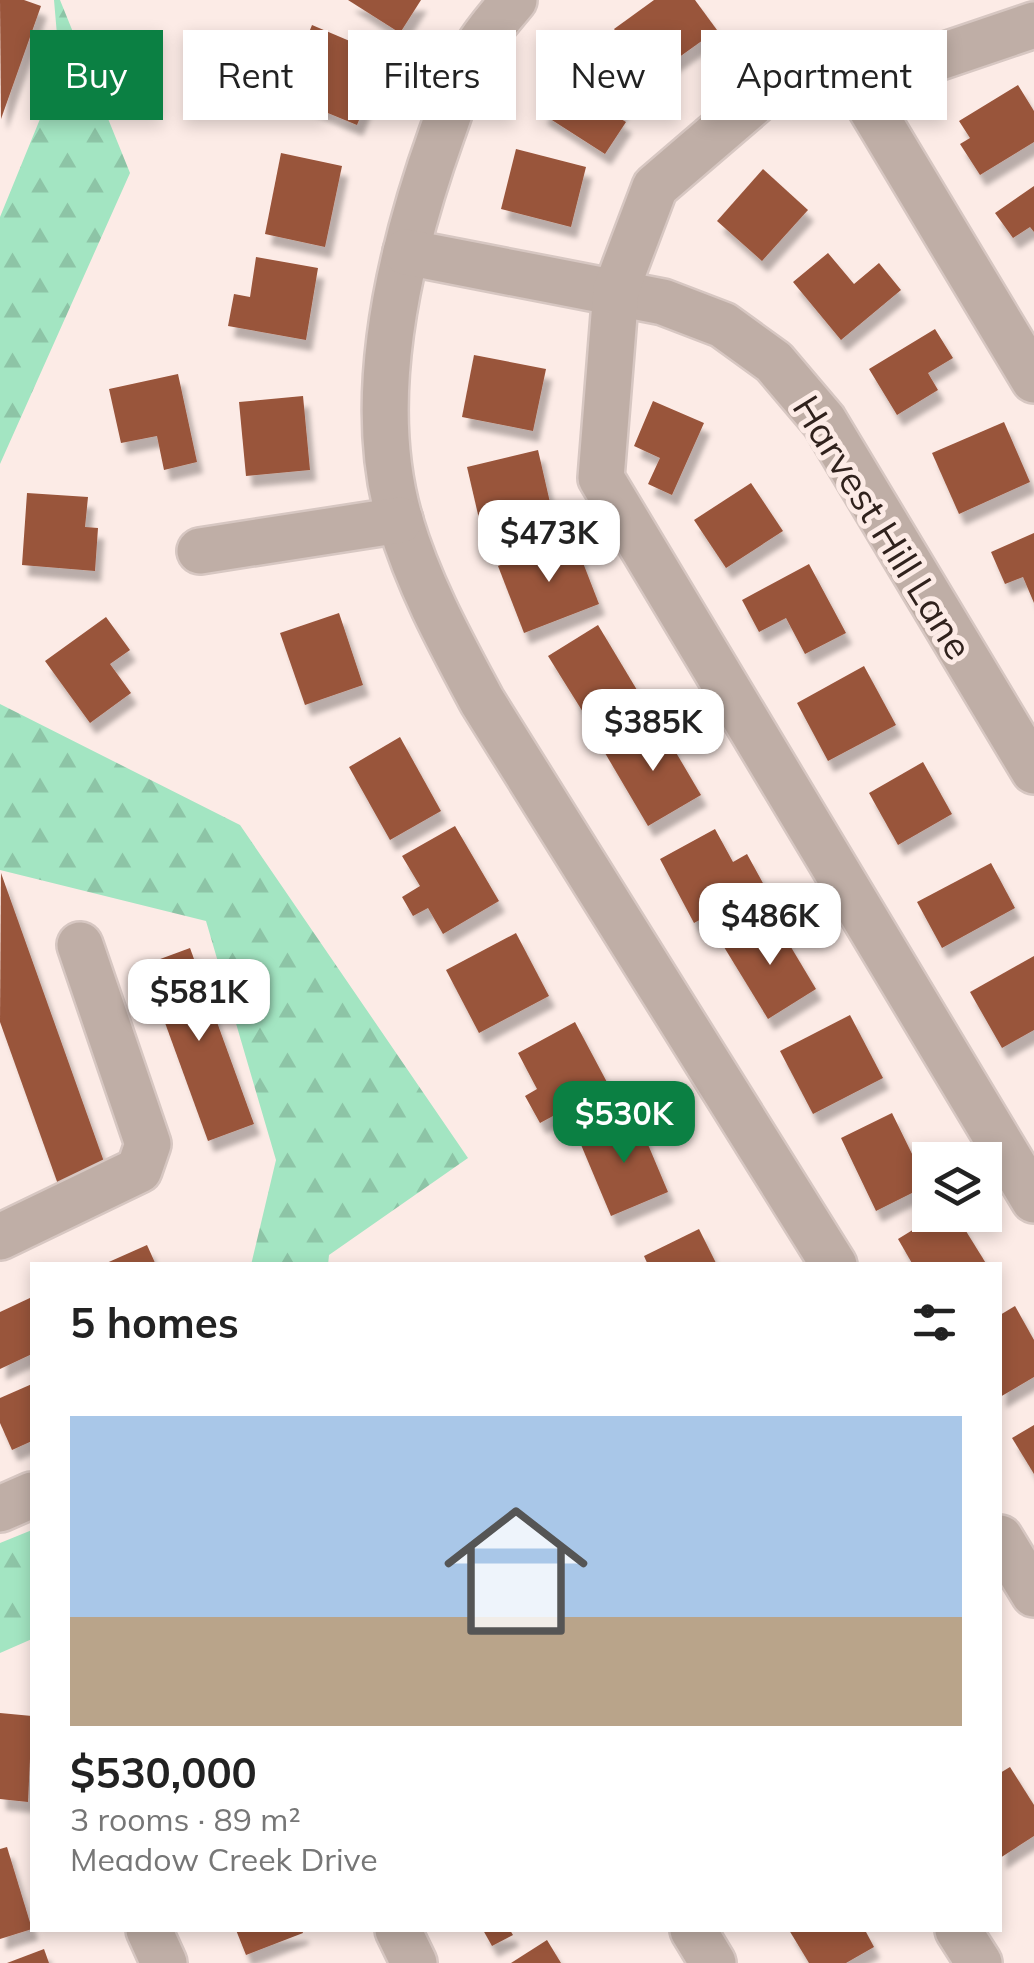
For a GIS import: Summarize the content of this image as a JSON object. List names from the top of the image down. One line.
{"streets":{"street":["Harvest Hill Lane"]},"page":{"chip":["Buy","Rent","Filters","New","Apartment"],"price":["$473K","$385K","$486K","$581K","$530K"],"heading":"5 homes","list":[{"name":"$530,000","note":"3 rooms · 89 m² · Meadow Creek Drive"}]}}
